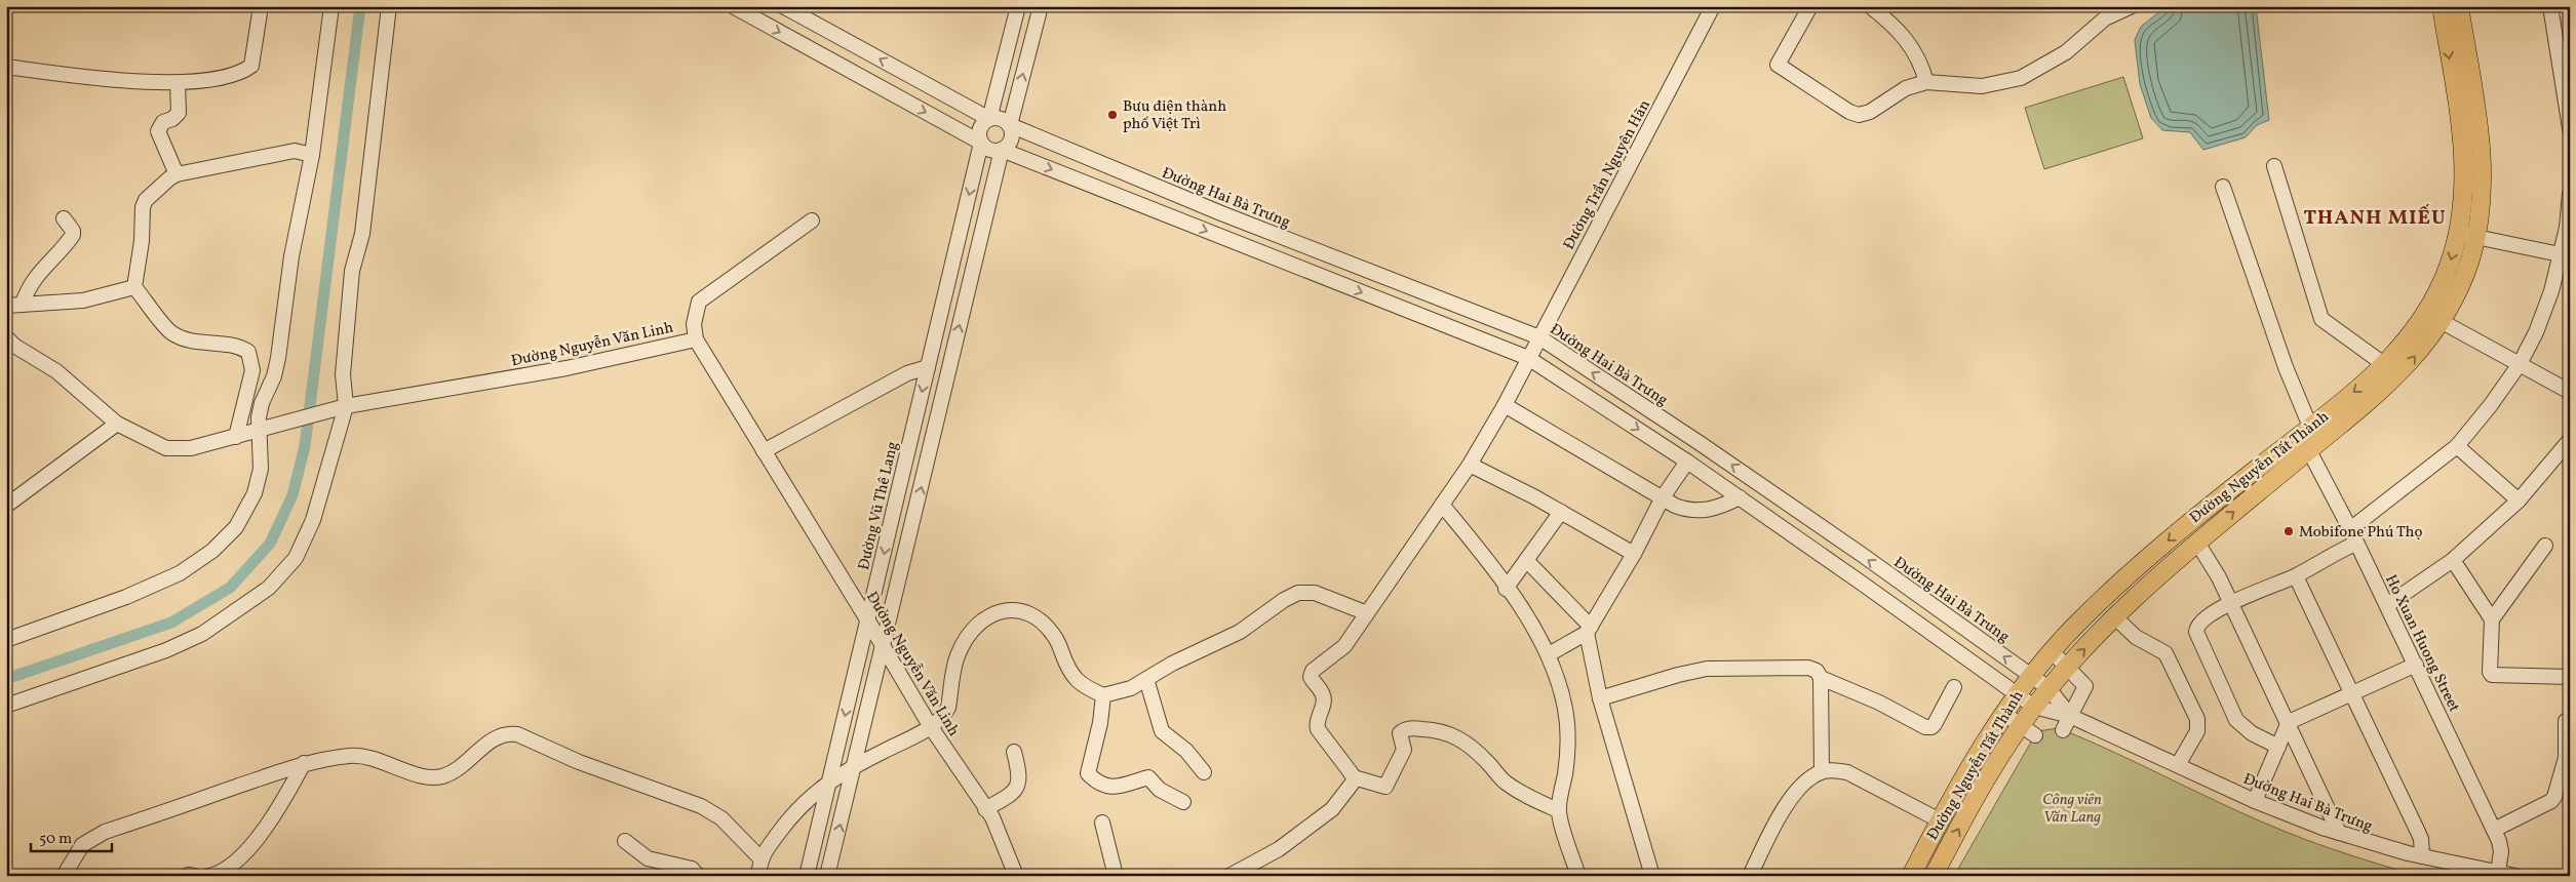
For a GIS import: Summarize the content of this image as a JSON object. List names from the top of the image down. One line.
{"streets":{"main road":["Đường Nguyễn Tất Thành"],"street":["Đường Trần Nguyên Hãn","Đường Hai Bà Trưng","Đường Nguyễn Văn Linh","Đường Vũ Thê Lang","Ho Xuan Huong Street"]},"crossings":[["Đường Trần Nguyên Hãn","Đường Hai Bà Trưng"],["Đường Hai Bà Trưng","Đường Nguyễn Tất Thành"],["Đường Hai Bà Trưng","Đường Vũ Thê Lang"],["Đường Hai Bà Trưng","Ho Xuan Huong Street"],["Đường Nguyễn Văn Linh","Đường Vũ Thê Lang"],["Đường Nguyễn Tất Thành","Ho Xuan Huong Street"]],"districts":["THANH MIẾU"],"parks":["Công viên Văn Lang"],"places":["Bưu điện thành phố Việt Trì","Mobifone Phú Thọ"],"scale_bar":"50 m"}
